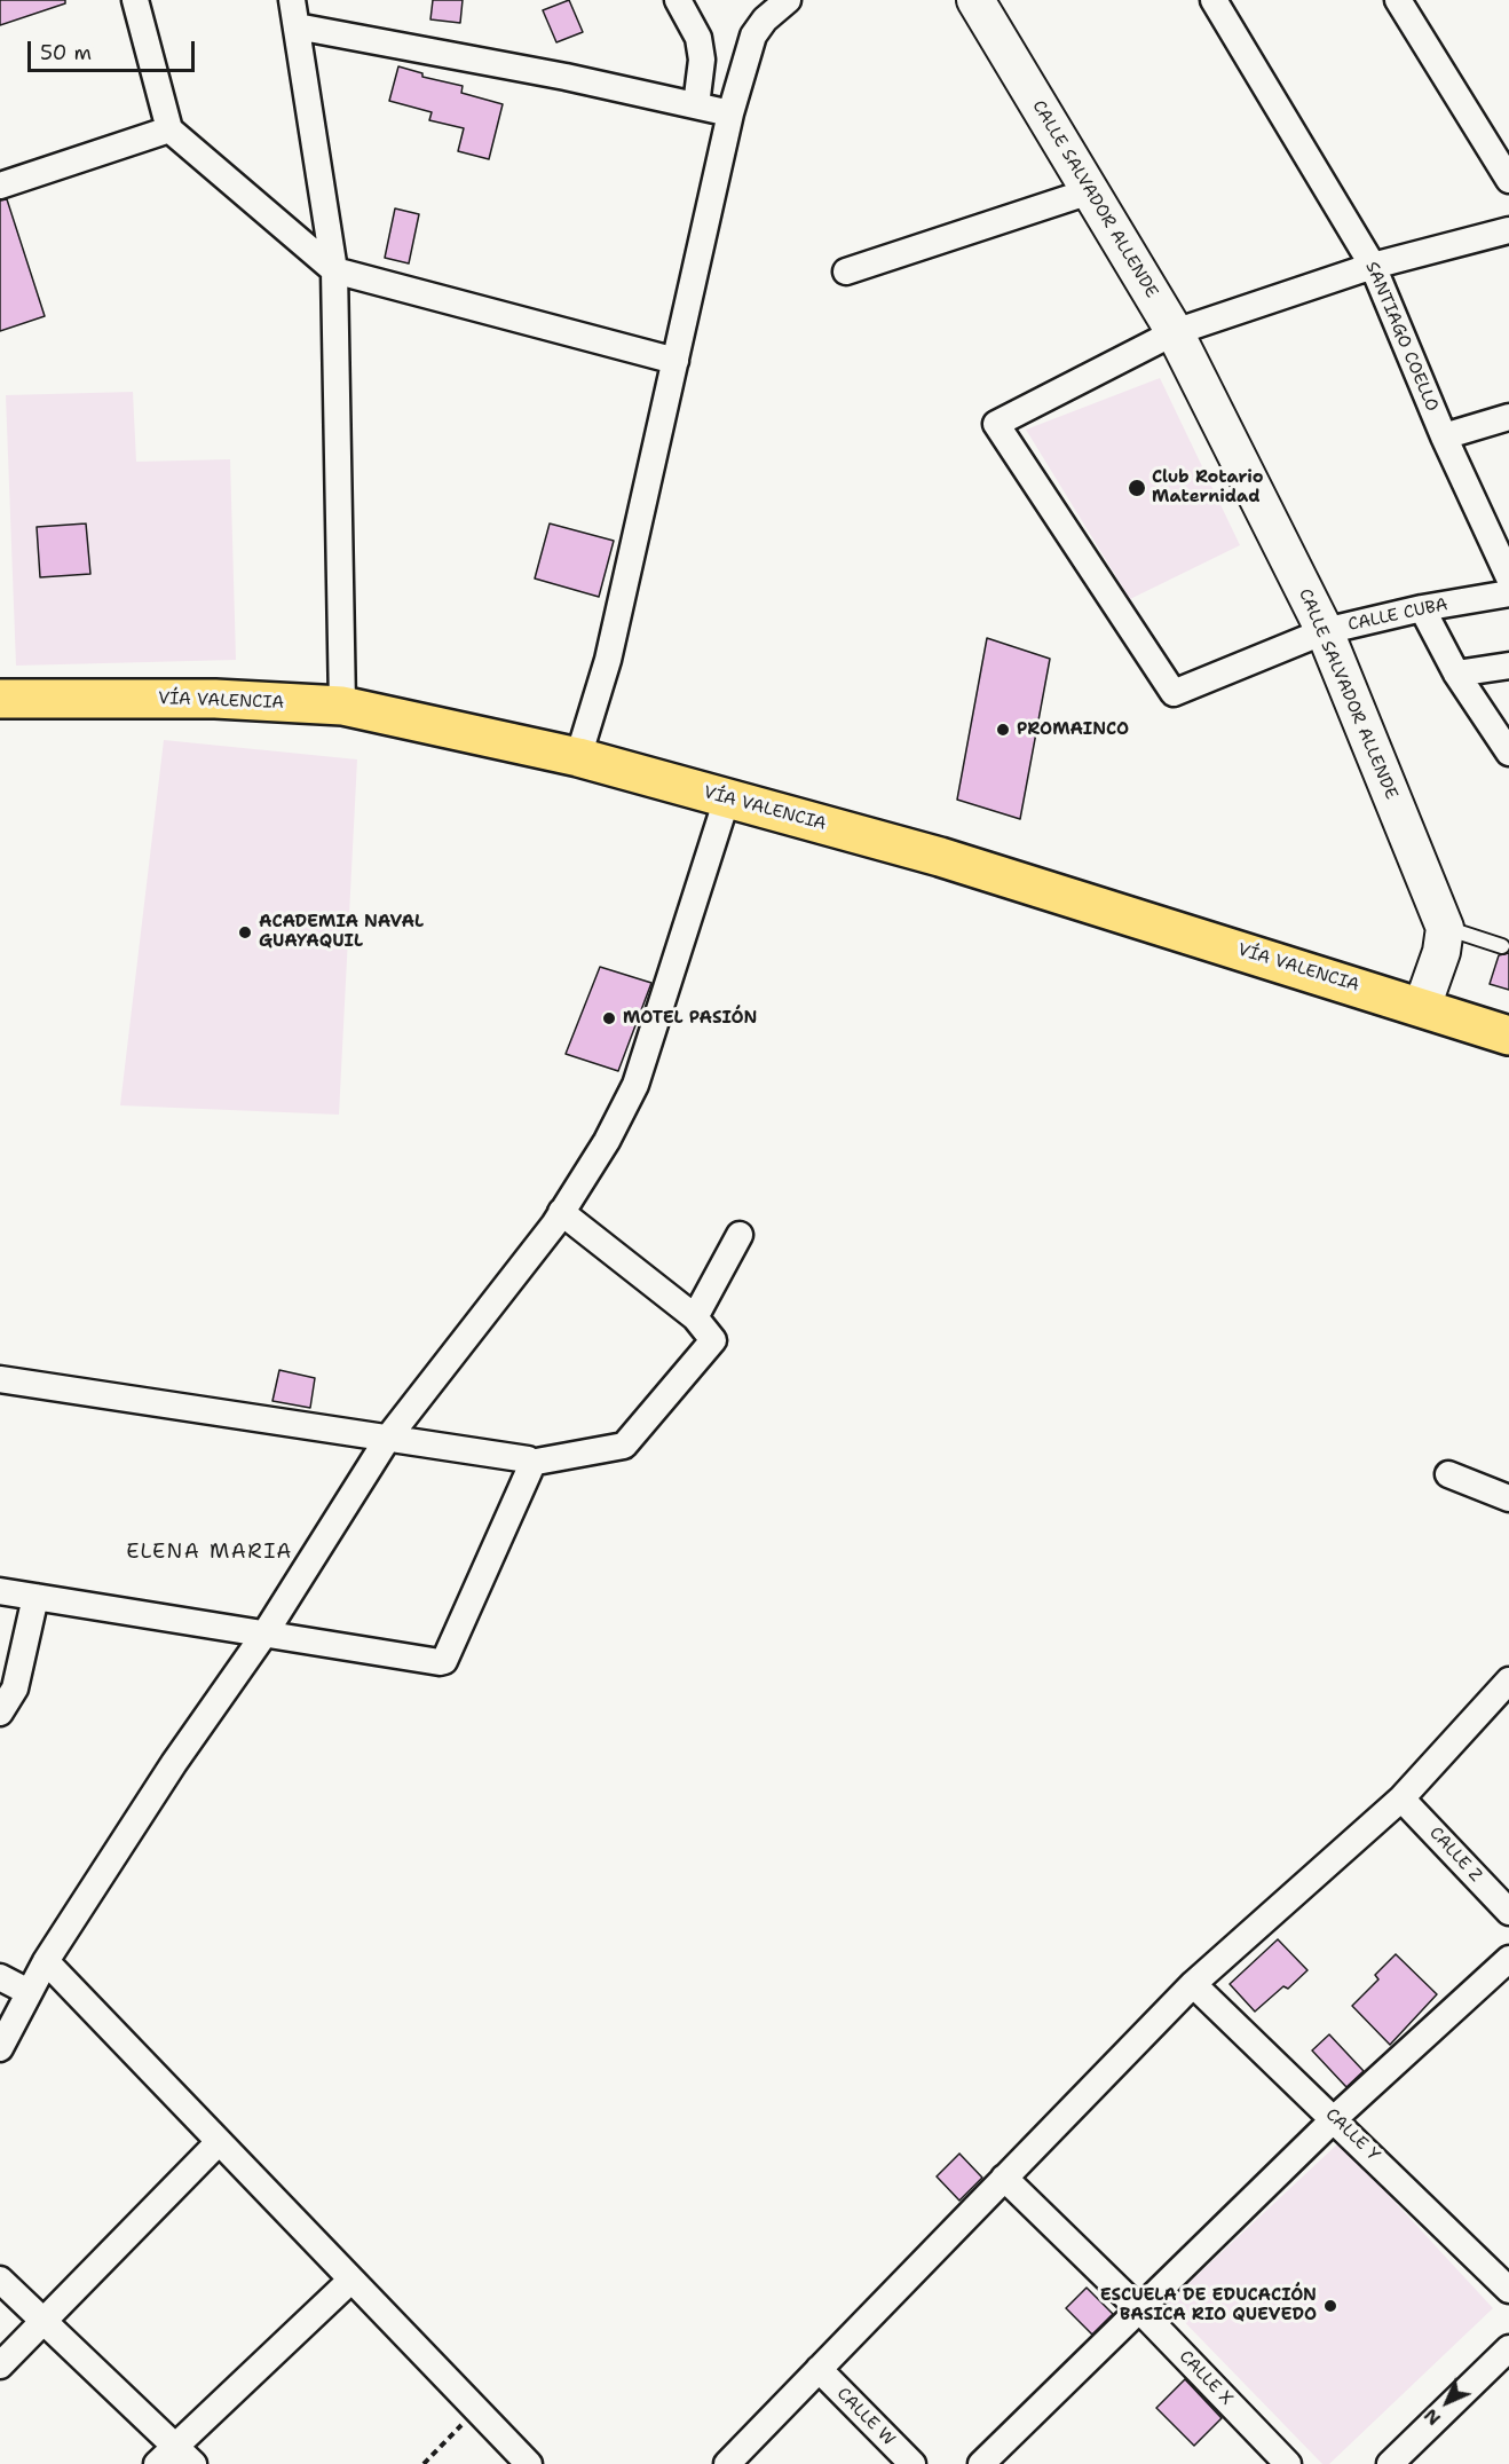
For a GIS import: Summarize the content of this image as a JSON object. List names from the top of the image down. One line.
{"streets":{"highway":["VÍA VALENCIA"],"street":["CALLE SALVADOR ALLENDE","SANTIAGO COELLO","CALLE CUBA","CALLE Z","CALLE Y","CALLE X","CALLE W"]},"crossings":[["CALLE SALVADOR ALLENDE","CALLE CUBA"]],"districts":["ELENA MARIA"],"places":["Club Rotario Maternidad","PROMAINCO","ACADEMIA NAVAL GUAYAQUIL","MOTEL PASIÓN","ESCUELA DE EDUCACIÓN BASICA RIO QUEVEDO"],"scale_bar":"50 m","north":"bottom left"}
